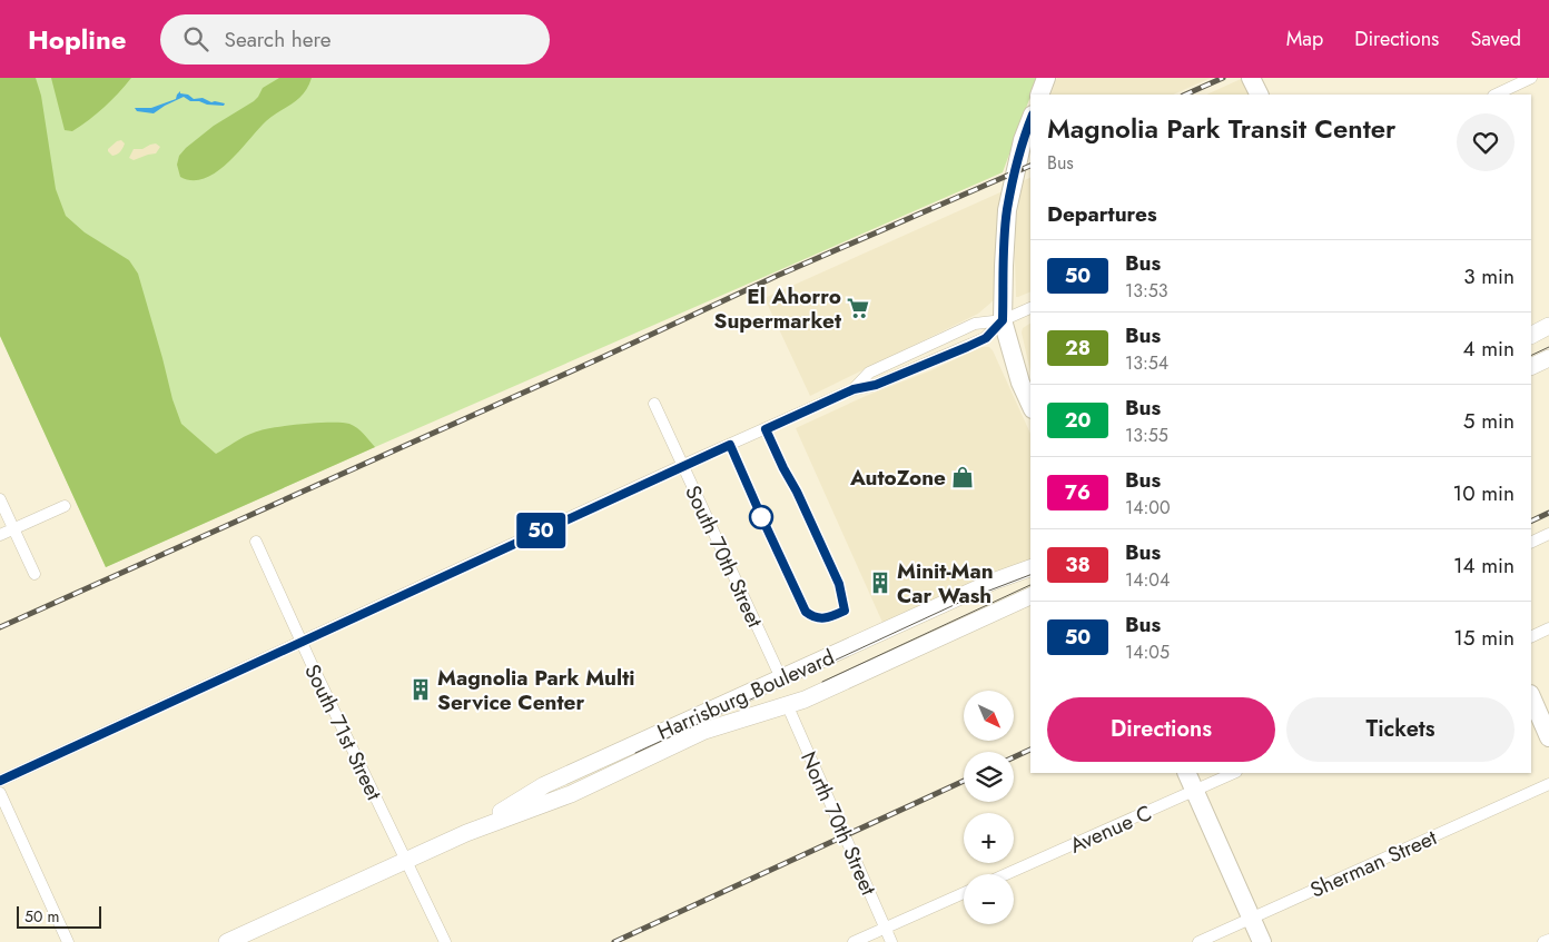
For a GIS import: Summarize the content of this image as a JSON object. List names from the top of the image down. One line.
{"streets":{"main road":["Harrisburg Boulevard"],"street":["South 70th Street","South 71st Street","North 70th Street","Avenue C","Sherman Street"]},"crossings":[["South 70th Street","Harrisburg Boulevard"],["Harrisburg Boulevard","South 71st Street"],["Harrisburg Boulevard","North 70th Street"]],"places":{"supermarket":["El Ahorro Supermarket"],"shop":["AutoZone"],"building":["Minit-Man Car Wash","Magnolia Park Multi Service Center"]},"lines":["bus line 50"],"scale_bar":"50 m","north":"bottom right","page":{"header":"Hopline","search":"Search here","nav":["Map","Directions","Saved"],"on_map":"50","heading":[["Magnolia Park Transit Center","Bus"],"Departures"],"list":[{"mark":"50","name":"Bus","note":"13:53","value":"3 min"},{"mark":"28","name":"Bus","note":"13:54","value":"4 min"},{"mark":"20","name":"Bus","note":"13:55","value":"5 min"},{"mark":"76","name":"Bus","note":"14:00","value":"10 min"},{"mark":"38","name":"Bus","note":"14:04","value":"14 min"},{"mark":"50","name":"Bus","note":"14:05","value":"15 min"}],"buttons":["Directions","Tickets"],"map_buttons":["+","−"],"scale":"50 m"}}
